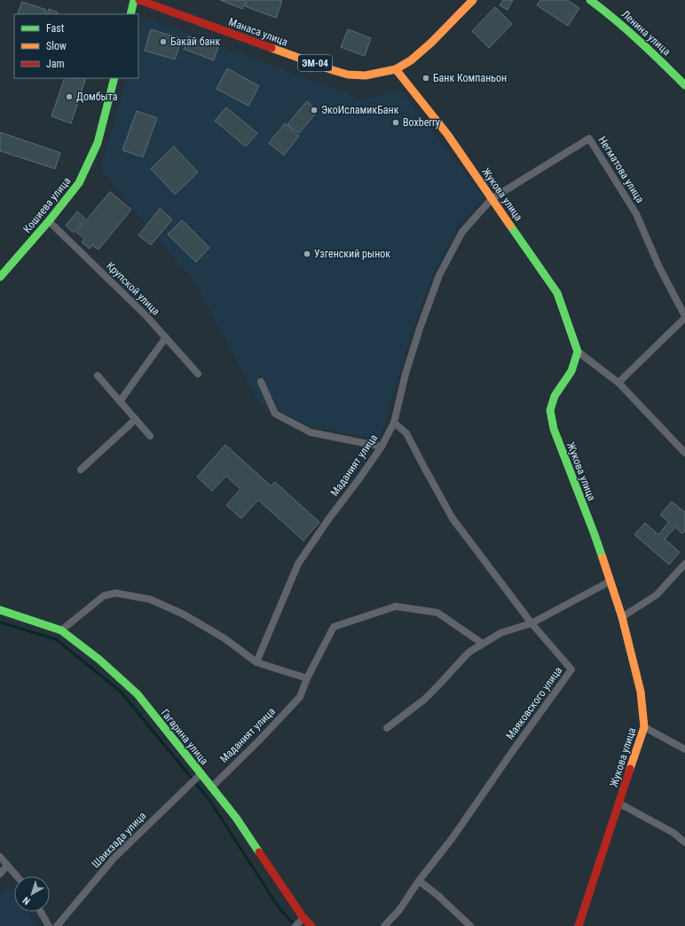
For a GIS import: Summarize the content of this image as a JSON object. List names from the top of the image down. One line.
{"streets":{"street":["Манаса улица","Ленина улица","ЭМ-04","Негматова улица","Жукова улица","Кошиева улица","Крупской улица","Маданият улица","Маяковского улица","Гагарина улица","Шаихзада улица"]},"crossings":[["Манаса улица","Жукова улица"],["Негматова улица","Жукова улица"],["Негматова улица","Маданият улица"],["Жукова улица","Маданият улица"],["Кошиева улица","Крупской улица"],["Маданият улица","Маяковского улица"],["Маданият улица","Гагарина улица"],["Гагарина улица","Шаихзада улица"]],"places":["Бакай банк","Банк Компаньон","Домбыта","ЭкоИсламикБанк","Boxberry","Узгенский рынок"],"legend":["Fast","Slow","Jam"],"north":"bottom left"}
